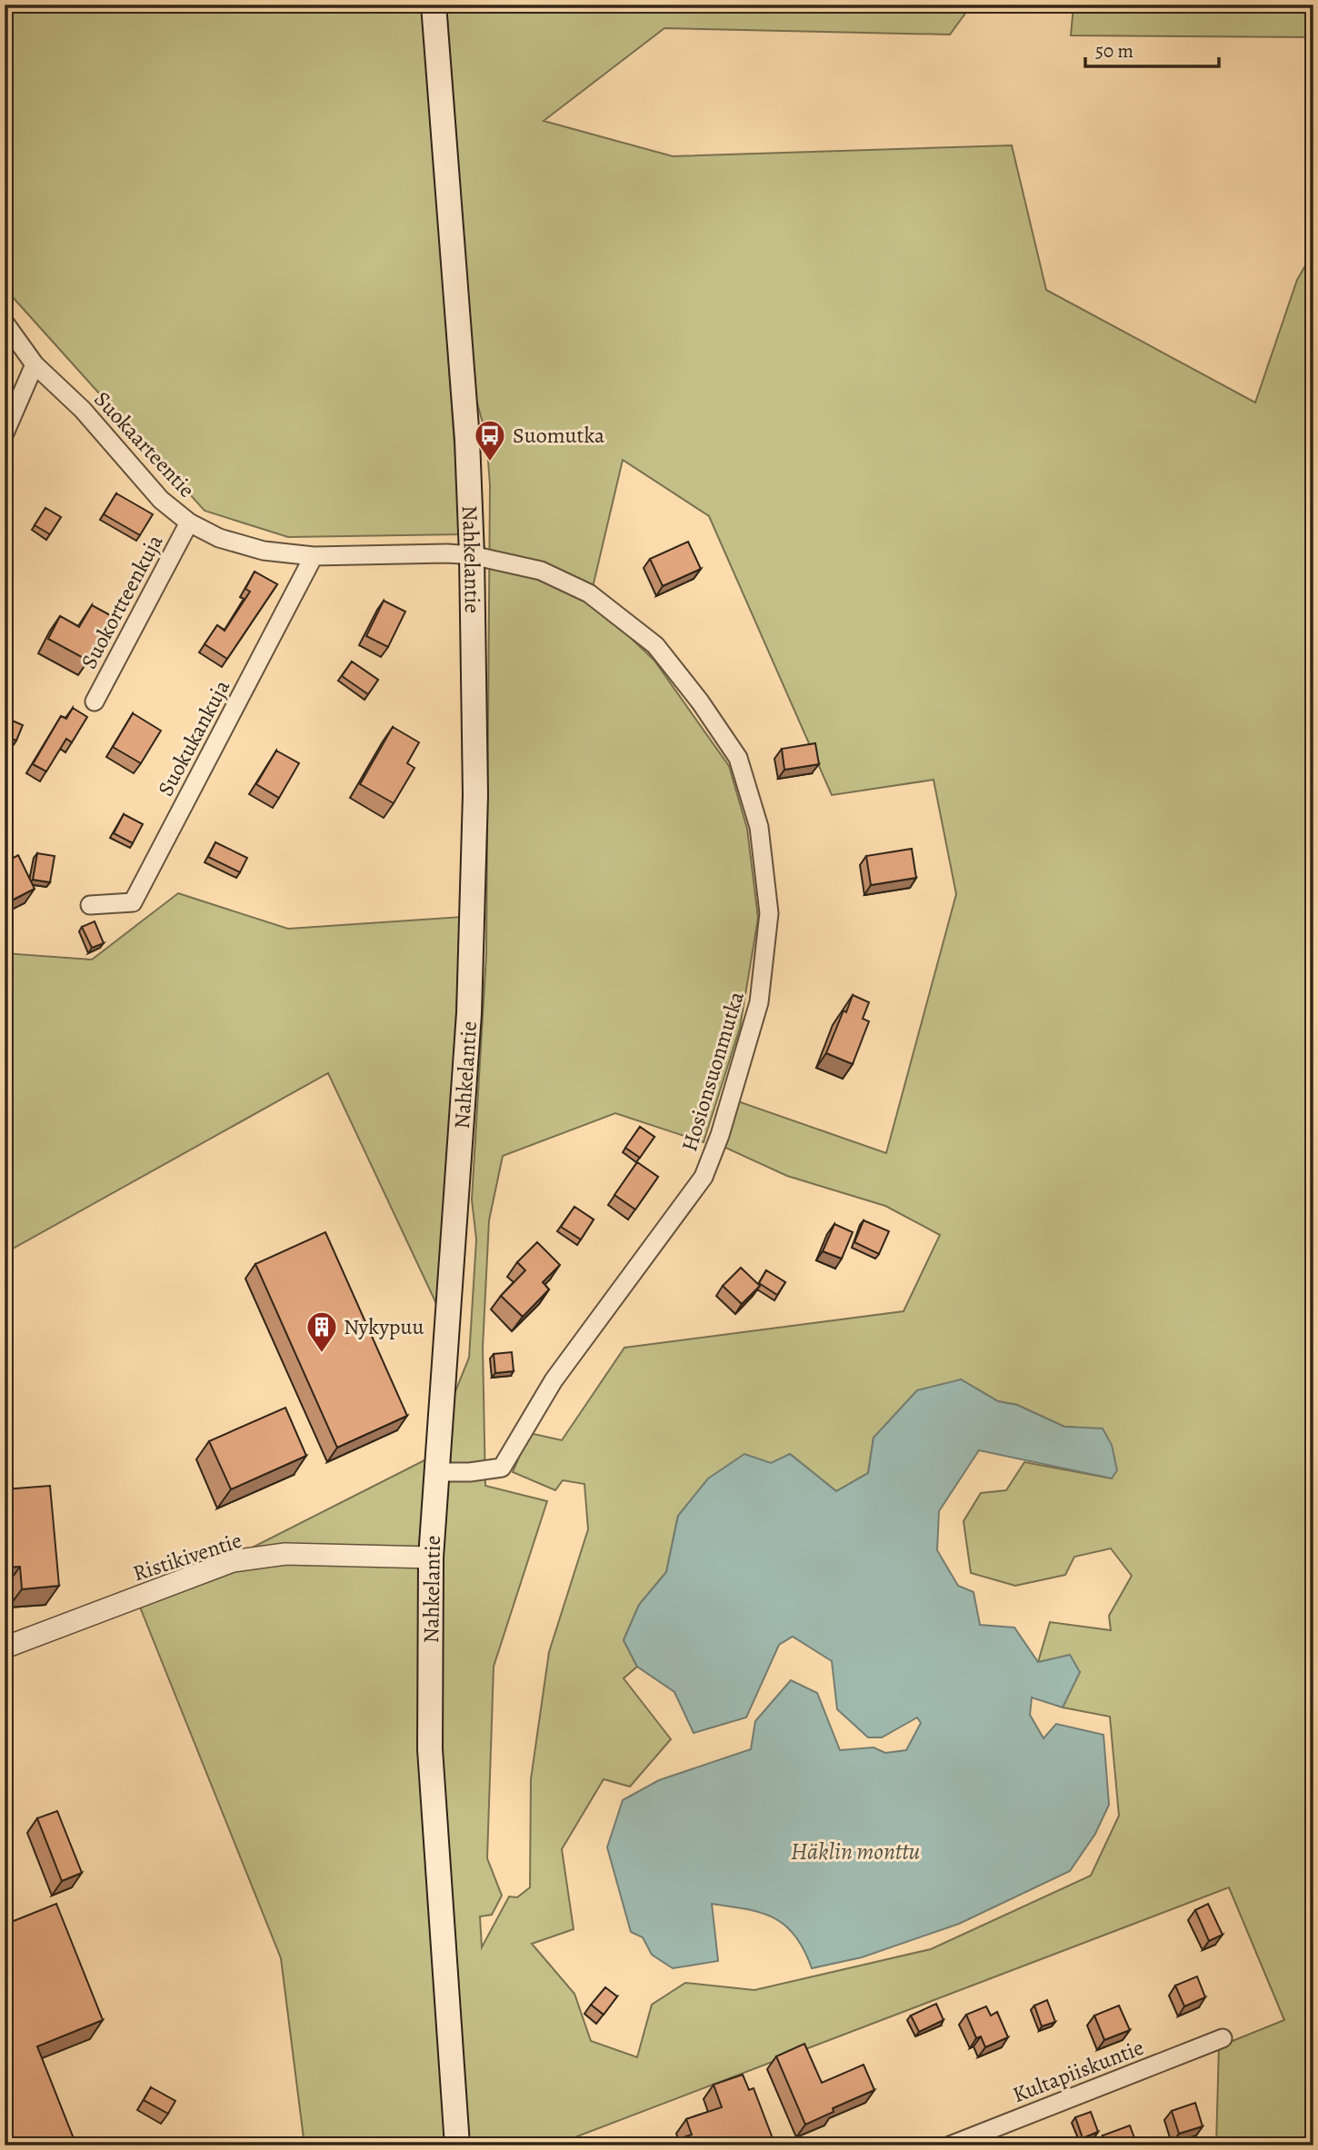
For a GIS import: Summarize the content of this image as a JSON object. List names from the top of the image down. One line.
{"streets":{"main road":["Nahkelantie"],"street":["Suokaarteentie","Suokortteenkuja","Suokukankuja","Hosionsuonmutka","Ristikiventie","Kultapiiskuntie"]},"crossings":[["Suokaarteentie","Nahkelantie"],["Suokaarteentie","Suokortteenkuja"],["Suokaarteentie","Suokukankuja"],["Suokaarteentie","Hosionsuonmutka"],["Nahkelantie","Hosionsuonmutka"],["Nahkelantie","Ristikiventie"]],"water":["Häklin monttu"],"places":{"bus stop":["Suomutka"],"building":["Nykypuu"]},"scale_bar":"50 m"}
